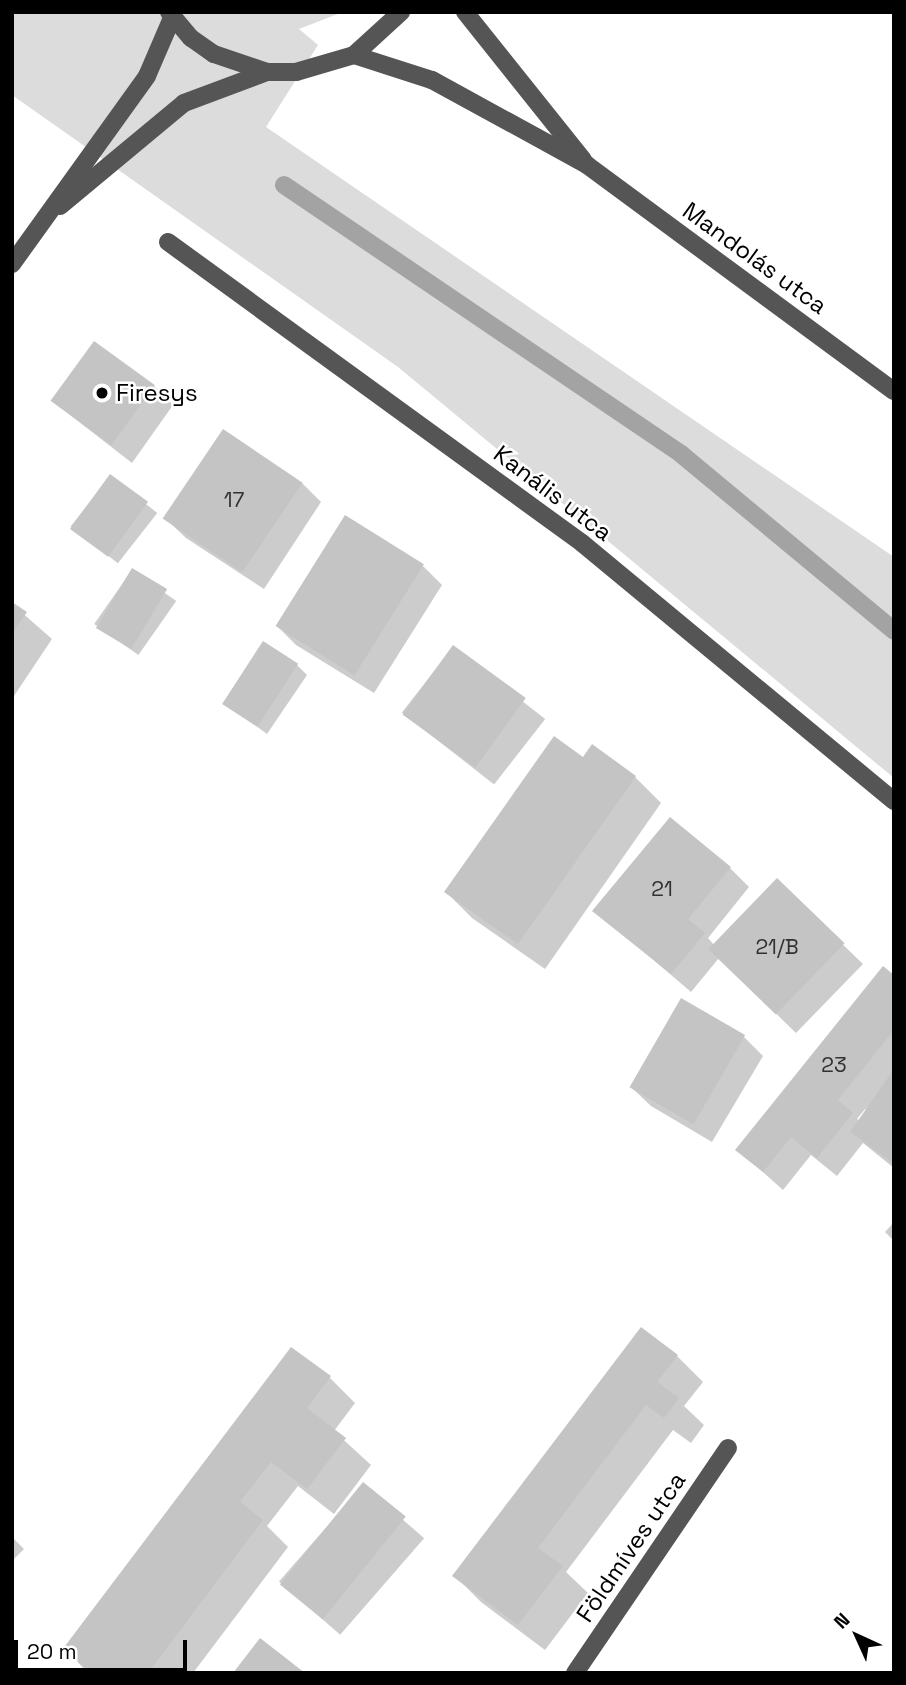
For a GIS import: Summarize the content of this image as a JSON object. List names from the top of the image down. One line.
{"streets":{"street":["Mandolás utca","Kanális utca","Földmíves utca"]},"places":["Firesys"],"house_numbers":["17","21","21/B","23"],"scale_bar":"20 m","north":"top left"}
